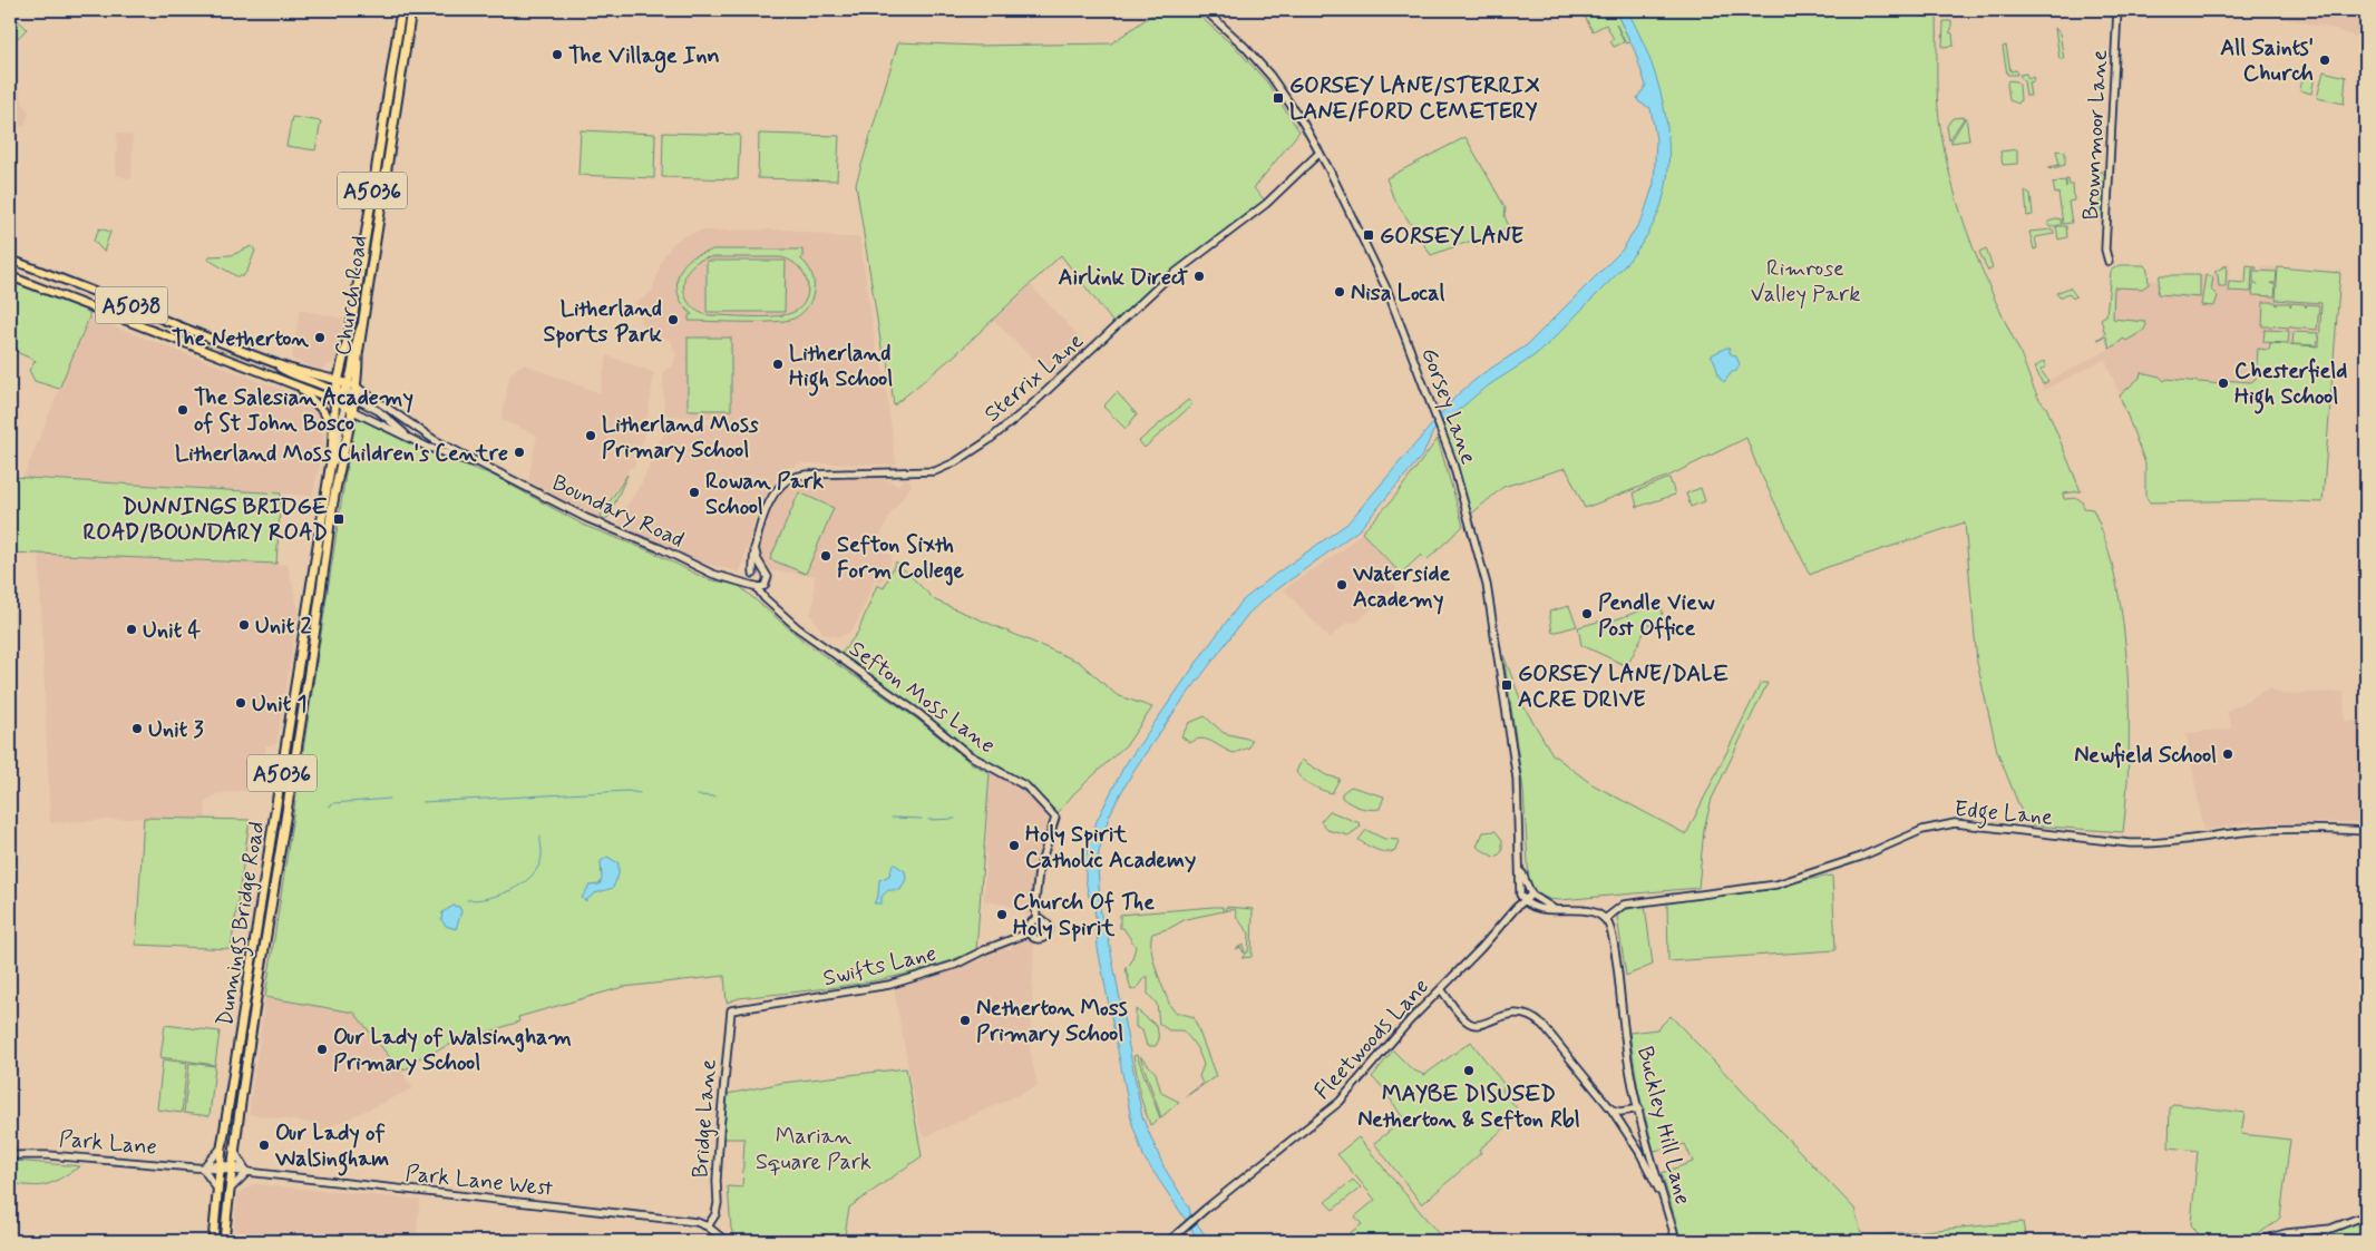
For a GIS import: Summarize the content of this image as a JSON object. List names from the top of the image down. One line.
{"streets":{"highway":["A5036","Church Road","Dunnings Bridge Road"],"main road":["A5038"],"street":["Brownmoor Lane","Sterrix Lane","Gorsey Lane","Boundary Road","Sefton Moss Lane","Edge Lane","Swifts Lane","Fleetwoods Lane","Bridge Lane","Buckley Hill Lane","Park Lane","Park Lane West"]},"crossings":[["Church Road","A5038"],["Church Road","Boundary Road"],["Church Road","Dunnings Bridge Road"],["A5038","Dunnings Bridge Road"],["Sterrix Lane","Gorsey Lane"],["Sterrix Lane","Boundary Road"],["Sterrix Lane","Sefton Moss Lane"],["Gorsey Lane","Fleetwoods Lane"],["Boundary Road","Sefton Moss Lane"],["Boundary Road","Dunnings Bridge Road"],["Sefton Moss Lane","Swifts Lane"],["Edge Lane","Buckley Hill Lane"],["Dunnings Bridge Road","Park Lane"],["Dunnings Bridge Road","Park Lane West"],["Swifts Lane","Bridge Lane"],["Bridge Lane","Park Lane West"],["Park Lane","Park Lane West"]],"parks":["Rimrose Valley Park","Marian Square Park"],"places":{"other":["The Village Inn","All Saints' Church","Airlink Direct","Nisa Local","Litherland Sports Park","The Netherton","Litherland High School","Chesterfield High School","The Salesian Academy of St John Bosco","Litherland Moss Primary School","Litherland Moss Children's Centre","Rowan Park School","Sefton Sixth Form College","Waterside Academy","Pendle View Post Office","Unit 2","Unit 4","Unit 1","Unit 3","Newfield School","Holy Spirit Catholic Academy","Church Of The Holy Spirit","Netherton Moss Primary School","Our Lady of Walsingham Primary School","MAYBE DISUSED Netherton & Sefton Rbl","Our Lady of Walsingham"],"transit":["GORSEY LANE/STERRIX LANE/FORD CEMETERY","GORSEY LANE","DUNNINGS BRIDGE ROAD/BOUNDARY ROAD","GORSEY LANE/DALE ACRE DRIVE"]}}
